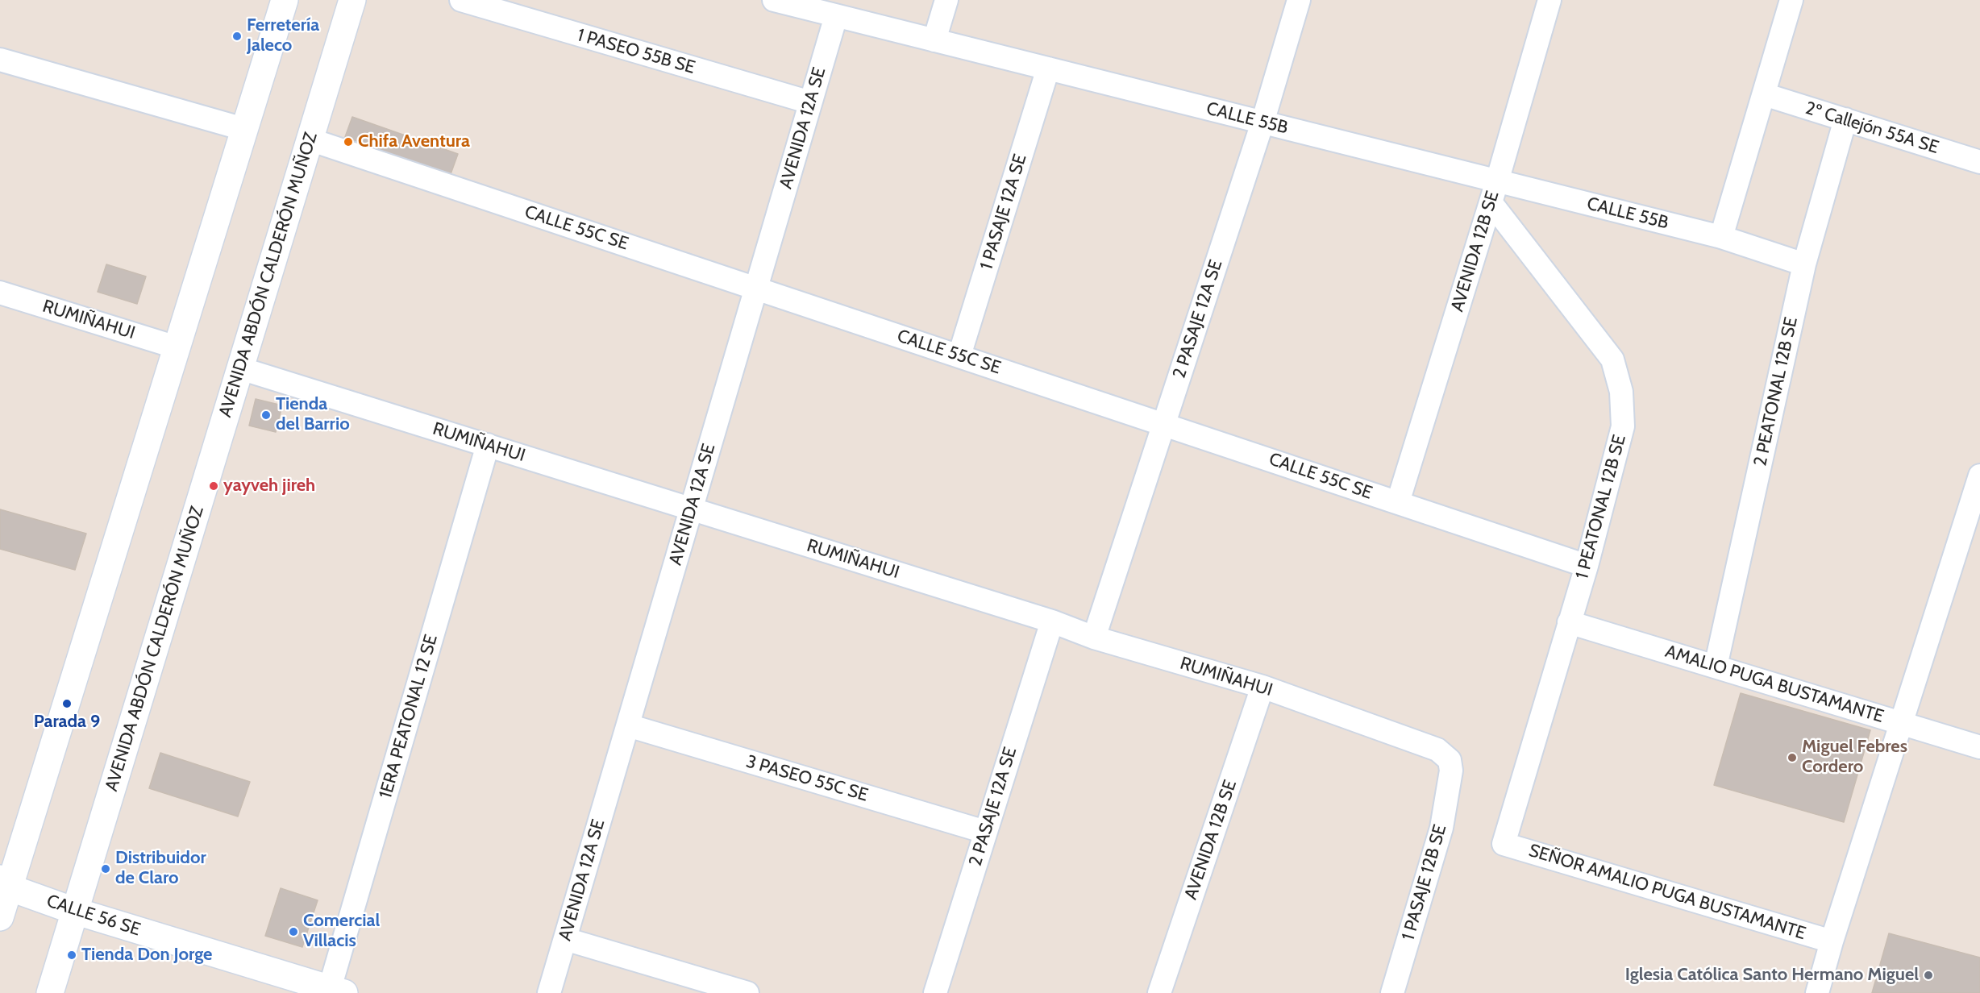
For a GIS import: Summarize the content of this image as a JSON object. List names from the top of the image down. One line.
{"streets":{"main road":["AVENIDA ABDÓN CALDERÓN MUÑOZ","CALLE 56 SE"],"street":["1 PASEO 55B SE","CALLE 55B","AVENIDA 12A SE","2º Callejón 55A SE","1 PASAJE 12A SE","CALLE 55C SE","AVENIDA 12B SE","2 PASAJE 12A SE","RUMIÑAHUI","2 PEATONAL 12B SE","1 PEATONAL 12B SE","AMALIO PUGA BUSTAMANTE","1ERA PEATONAL 12 SE","3 PASEO 55C SE","1 PASAJE 12B SE","SEÑOR AMALIO PUGA BUSTAMANTE"]},"crossings":[["1 PASEO 55B SE","AVENIDA 12A SE"],["CALLE 55B","AVENIDA 12A SE"],["CALLE 55B","1 PASAJE 12A SE"],["CALLE 55B","AVENIDA 12B SE"],["CALLE 55B","2 PASAJE 12A SE"],["CALLE 55B","2 PEATONAL 12B SE"],["CALLE 55B","1 PEATONAL 12B SE"],["AVENIDA 12A SE","CALLE 55C SE"],["AVENIDA 12A SE","RUMIÑAHUI"],["AVENIDA 12A SE","3 PASEO 55C SE"],["2º Callejón 55A SE","2 PEATONAL 12B SE"],["1 PASAJE 12A SE","CALLE 55C SE"],["CALLE 55C SE","AVENIDA 12B SE"],["CALLE 55C SE","AVENIDA ABDÓN CALDERÓN MUÑOZ"],["CALLE 55C SE","2 PASAJE 12A SE"],["CALLE 55C SE","1 PEATONAL 12B SE"],["AVENIDA 12B SE","RUMIÑAHUI"],["AVENIDA 12B SE","1 PEATONAL 12B SE"],["AVENIDA ABDÓN CALDERÓN MUÑOZ","RUMIÑAHUI"],["AVENIDA ABDÓN CALDERÓN MUÑOZ","CALLE 56 SE"],["2 PASAJE 12A SE","RUMIÑAHUI"],["2 PASAJE 12A SE","3 PASEO 55C SE"],["RUMIÑAHUI","1ERA PEATONAL 12 SE"],["RUMIÑAHUI","1 PASAJE 12B SE"],["2 PEATONAL 12B SE","AMALIO PUGA BUSTAMANTE"],["1 PEATONAL 12B SE","AMALIO PUGA BUSTAMANTE"],["1 PEATONAL 12B SE","SEÑOR AMALIO PUGA BUSTAMANTE"],["1ERA PEATONAL 12 SE","CALLE 56 SE"]],"places":["Ferretería Jaleco","Chifa Aventura","Tienda del Barrio","yayveh jireh","Parada 9","Miguel Febres Cordero","Distribuidor de Claro","Comercial Villacis","Tienda Don Jorge","Iglesia Católica Santo Hermano Miguel"]}
